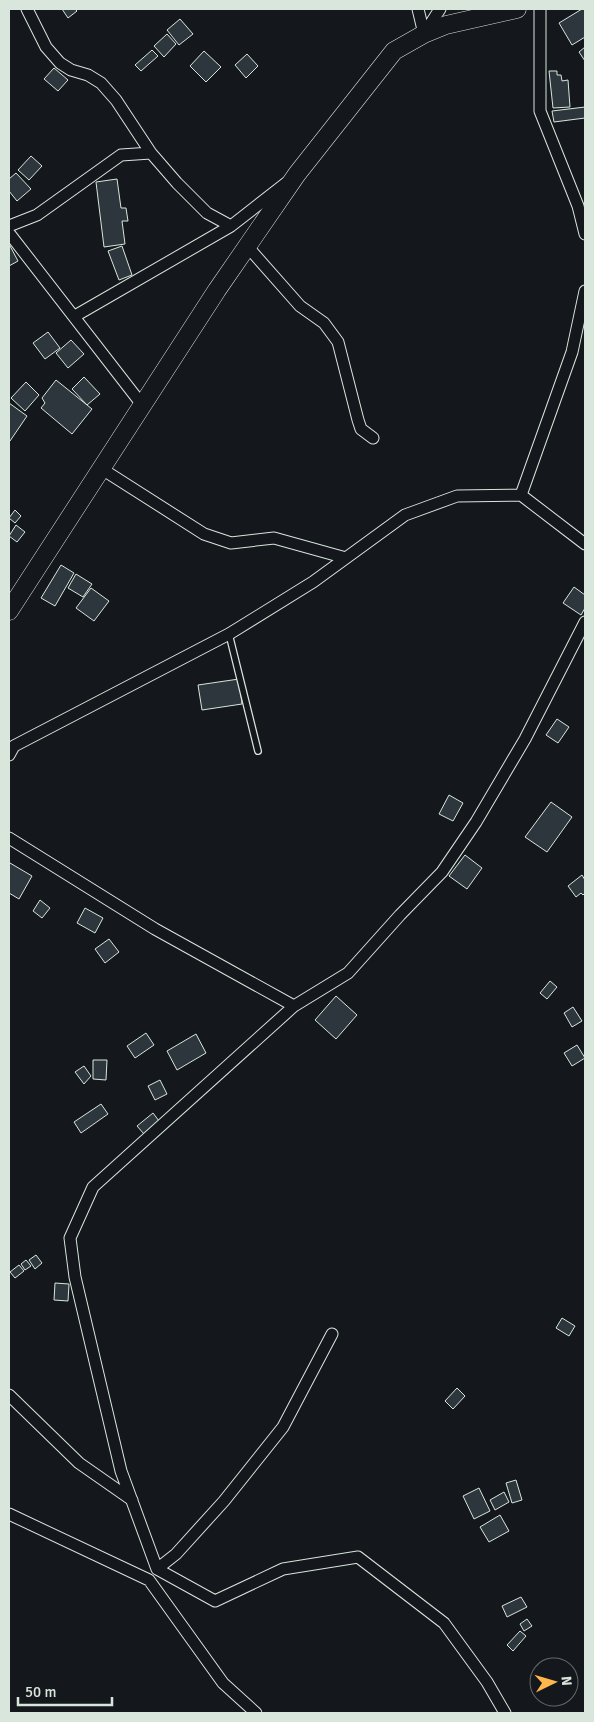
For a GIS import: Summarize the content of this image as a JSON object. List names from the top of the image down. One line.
{"scale_bar":"50 m","north":"right"}
